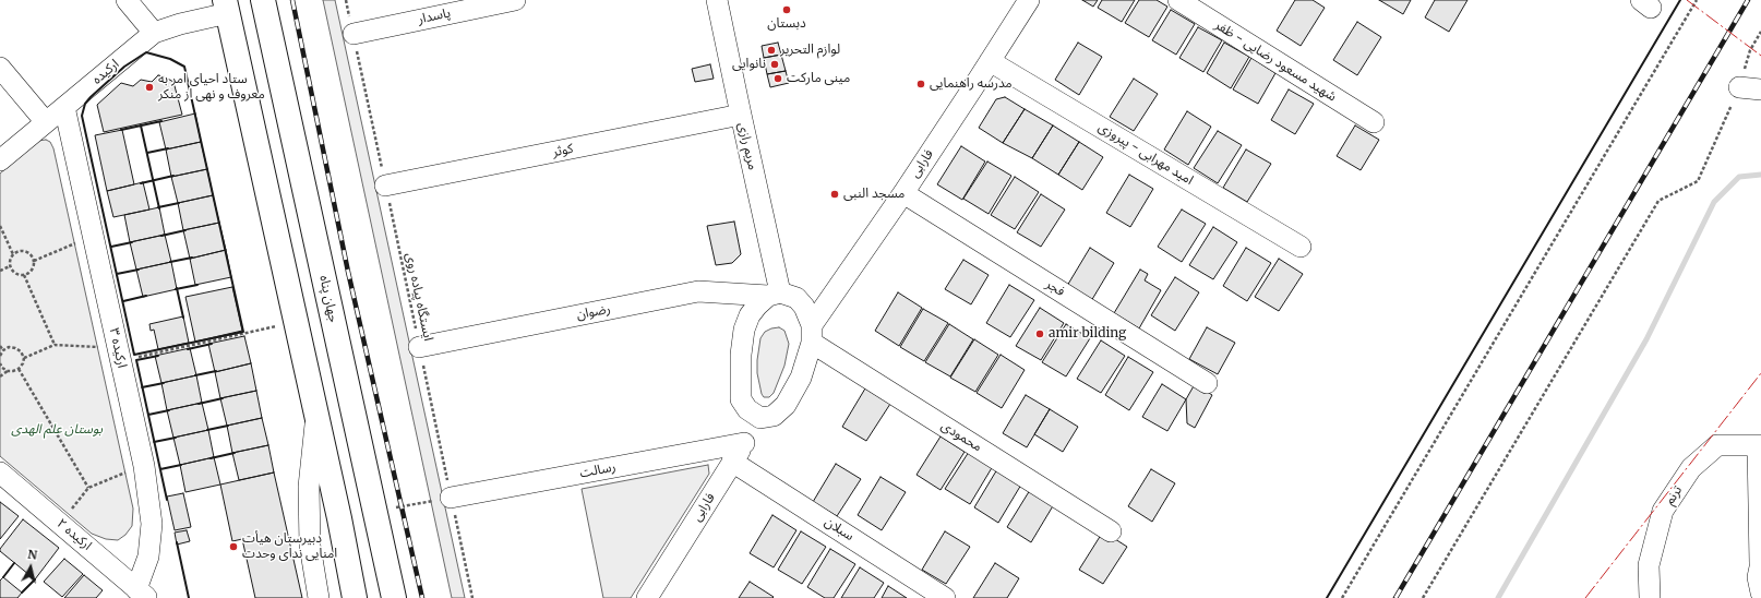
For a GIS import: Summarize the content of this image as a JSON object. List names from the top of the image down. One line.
{"streets":{"main road":["جهان پناه"],"street":["پاسدار","شهید مسعود رضایی - ظفر","ارکیده","مریم رازی","کوثر","امید مهرابی - پیروزی","فارابی","فجر","رضوان","ارکیده ۳","محمودی","رسالت","ترنم","سبلان","ارکیده ۲"],"path":["ایستگاه پیاده روی"]},"crossings":[["پاسدار","ایستگاه پیاده روی"],["ارکیده","ارکیده ۳"],["مریم رازی","کوثر"],["مریم رازی","رضوان"],["کوثر","ایستگاه پیاده روی"],["امید مهرابی - پیروزی","فارابی"],["فارابی","فجر"],["فارابی","محمودی"],["فارابی","رسالت"],["فارابی","سبلان"],["ایستگاه پیاده روی","رضوان"],["ایستگاه پیاده روی","رسالت"],["ارکیده ۳","ارکیده ۲"]],"parks":["بوستان علم الهدی"],"places":["دبستان","لوازم التحریر","نانوایی","مینی مارکت","مدرسه راهنمایی","ستاد احیای امر به معروف و نهی از منکر","مسجد النبی","amir bilding","دبیرستان هیأت امنایی ندای وحدت"],"north":"top"}
